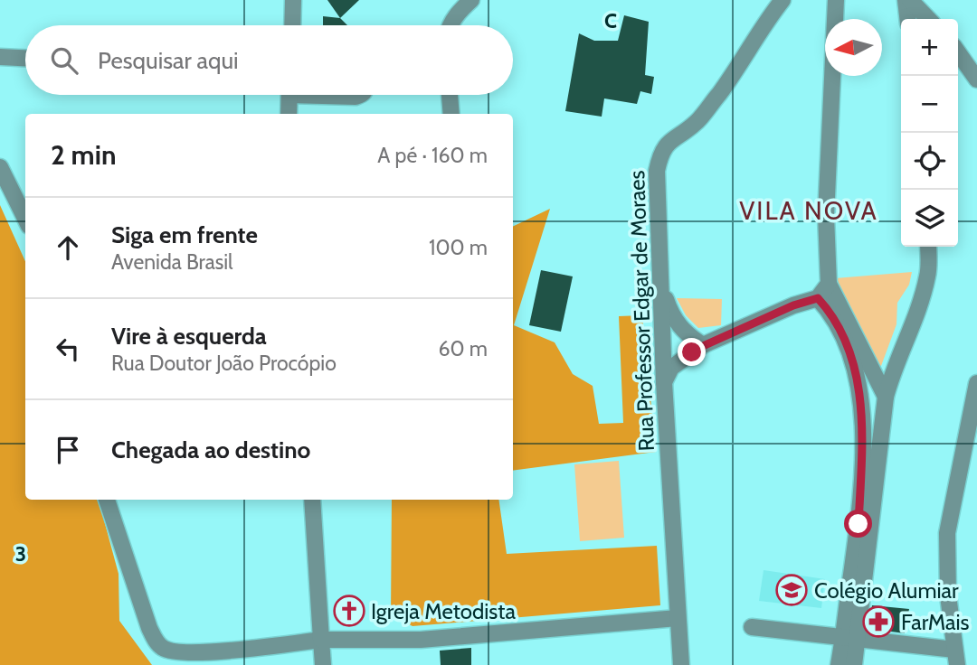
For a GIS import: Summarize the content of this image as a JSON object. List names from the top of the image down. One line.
{"streets":{"street":["Rua Professor Edgar de Moraes"]},"districts":["VILA NOVA"],"places":{"school or university":["Colégio Alumiar"],"church":["Igreja Metodista"],"pharmacy":["FarMais"]},"north":"left","page":{"map_buttons":["+","−"],"search":"Pesquisar aqui","heading":["2 min","A pé · 160 m"],"list":[["Siga em frente","Avenida Brasil","100 m"],["Vire à esquerda","Rua Doutor João Procópio","60 m"],"Chegada ao destino"]},"grid":{"columns":["C"],"rows":["3"]}}
